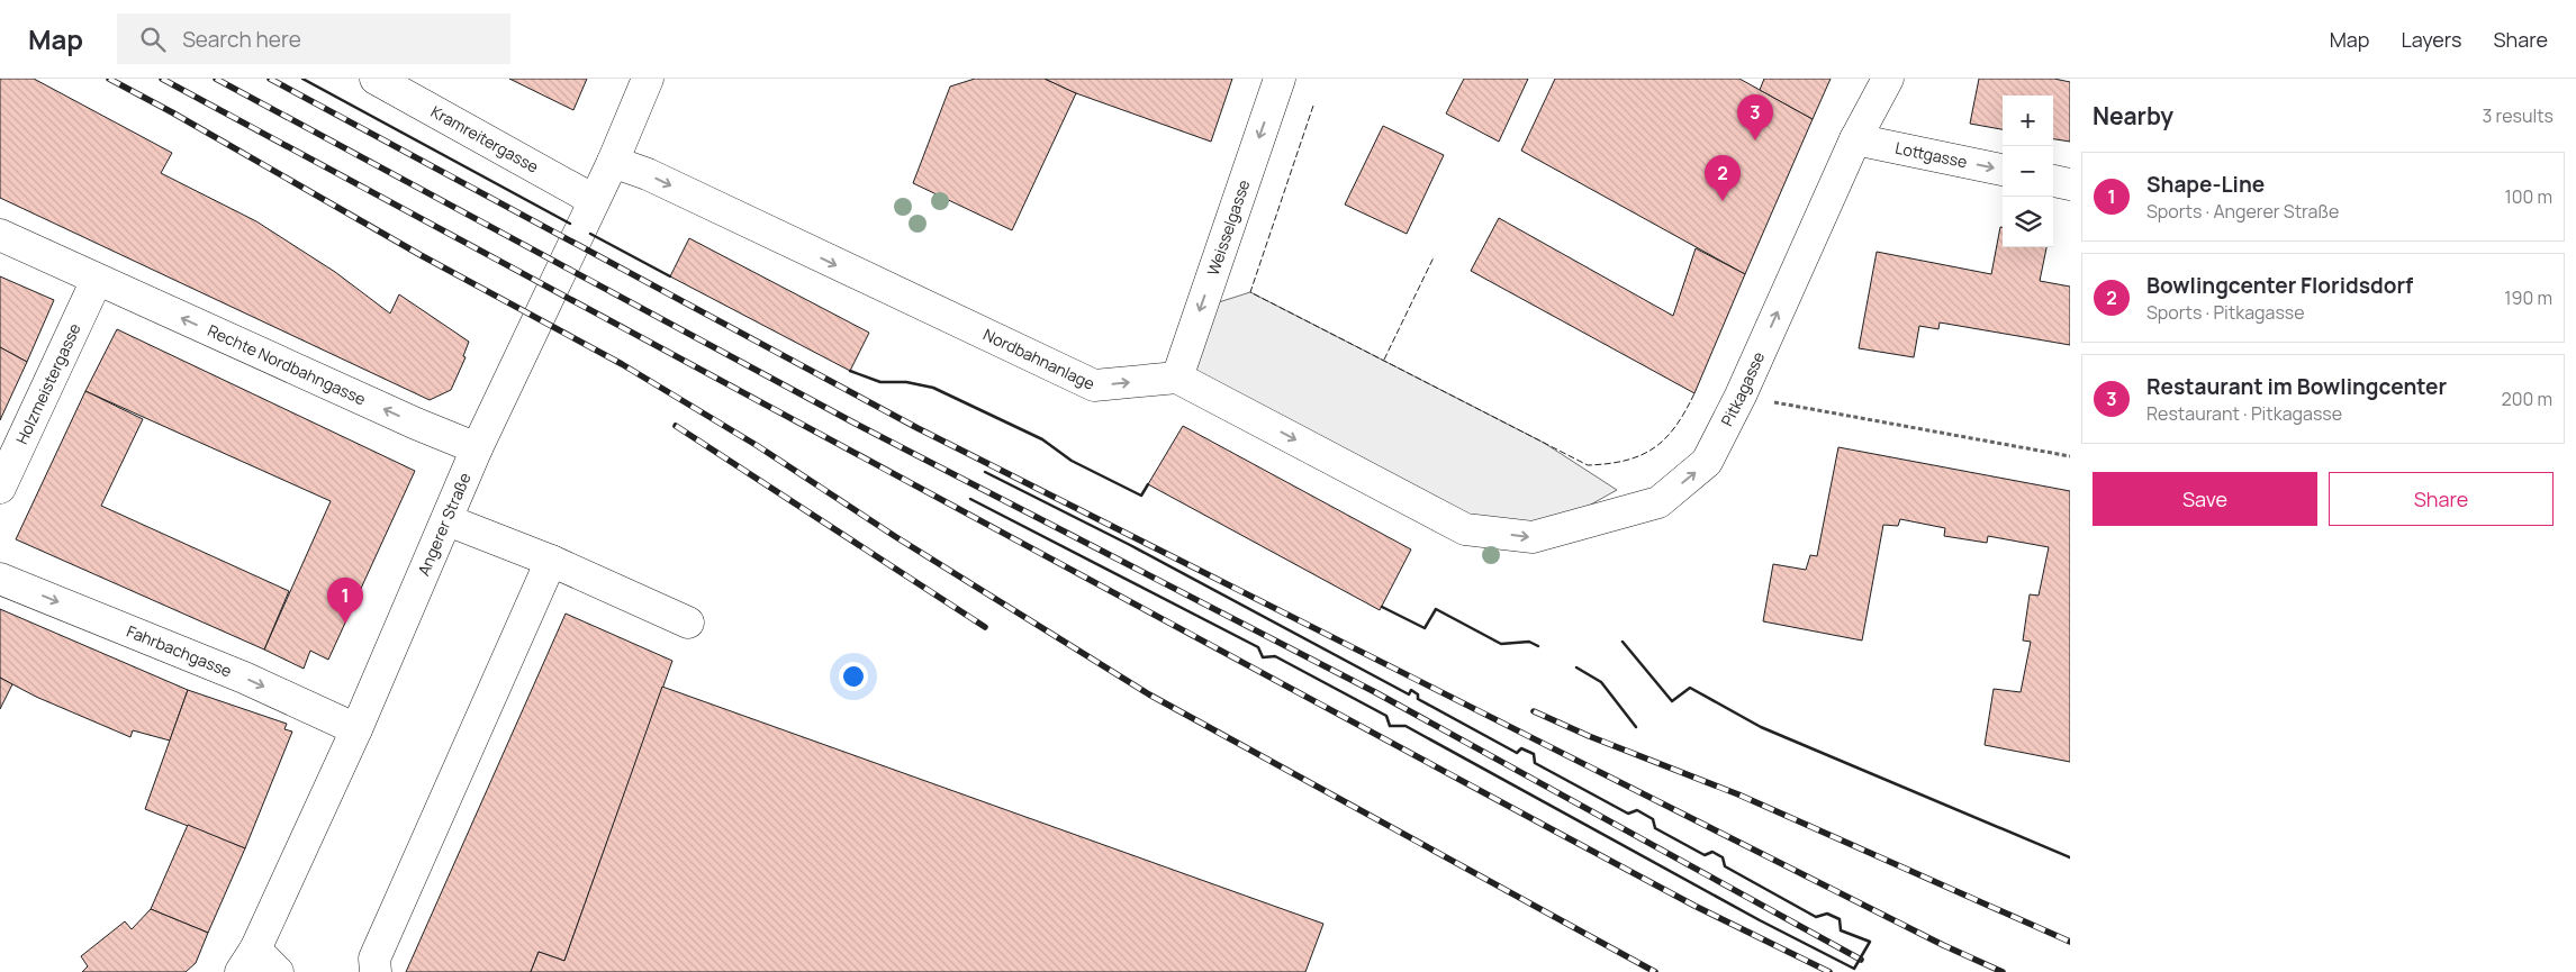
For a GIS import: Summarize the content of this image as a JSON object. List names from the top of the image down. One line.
{"streets":{"street":["Kramreitergasse","Lottgasse","Weisselgasse","Nordbahnanlage","Rechte Nordbahngasse","Holzmeistergasse","Pitkagasse","Angerer Straße","Fahrbachgasse"]},"crossings":[["Kramreitergasse","Angerer Straße"],["Lottgasse","Pitkagasse"],["Weisselgasse","Nordbahnanlage"],["Weisselgasse","Pitkagasse"],["Nordbahnanlage","Pitkagasse"],["Nordbahnanlage","Angerer Straße"],["Rechte Nordbahngasse","Holzmeistergasse"],["Rechte Nordbahngasse","Angerer Straße"],["Angerer Straße","Fahrbachgasse"]],"one_way":["Lottgasse","Weisselgasse","Nordbahnanlage","Rechte Nordbahngasse","Fahrbachgasse"],"page":{"header":"Map","search":"Search here","nav":["Map","Layers","Share"],"heading":["Nearby","3 results"],"pins":["3","2","1"],"map_buttons":["+","−"],"list":[{"mark":"1","name":"Shape-Line","note":"Sports · Angerer Straße","value":"100 m"},{"mark":"2","name":"Bowlingcenter Floridsdorf","note":"Sports · Pitkagasse","value":"190 m"},{"mark":"3","name":"Restaurant im Bowlingcenter","note":"Restaurant · Pitkagasse","value":"200 m"}],"buttons":["Save","Share"]}}
